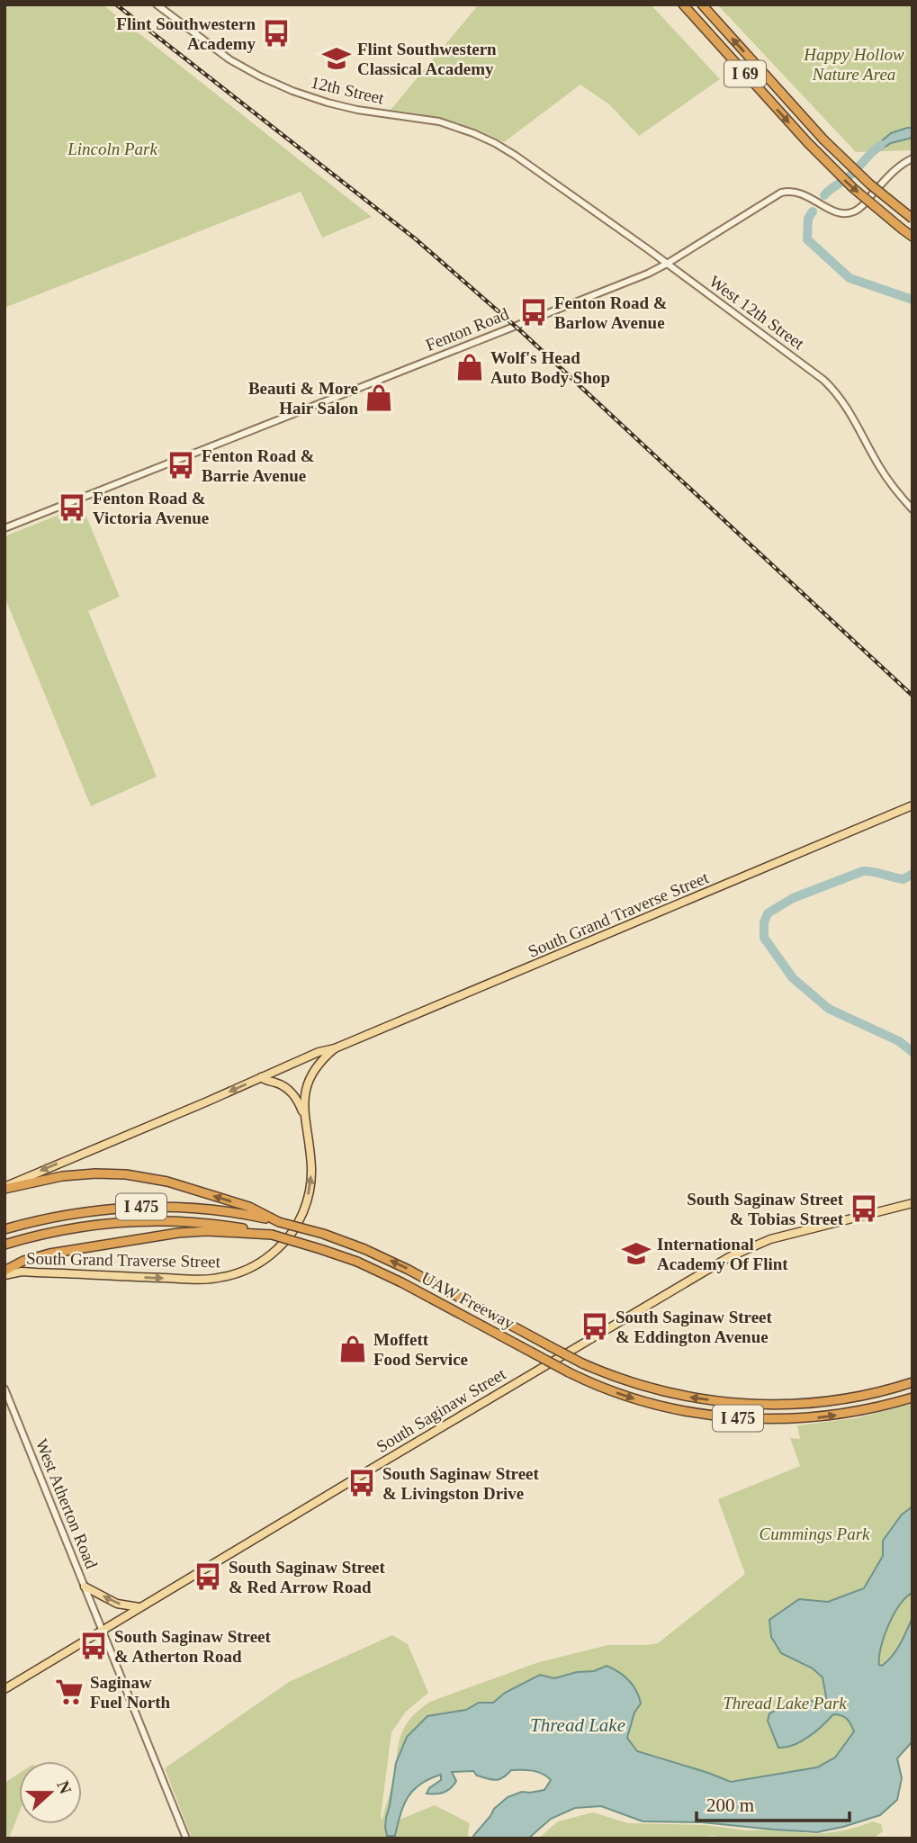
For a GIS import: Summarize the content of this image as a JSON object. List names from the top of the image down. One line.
{"streets":{"highway":["I 69","I 475","UAW Freeway"],"main road":["South Grand Traverse Street","South Saginaw Street"],"street":["12th Street","West 12th Street","Fenton Road","West Atherton Road"]},"crossings":[["12th Street","West 12th Street"],["West 12th Street","Fenton Road"],["South Saginaw Street","West Atherton Road"]],"water":["Thread Lake"],"parks":["Happy Hollow Nature Area","Lincoln Park","Cummings Park","Thread Lake Park"],"places":{"bus stop":["Flint Southwestern Academy","Fenton Road & Barlow Avenue","Fenton Road & Barrie Avenue","Fenton Road & Victoria Avenue","South Saginaw Street & Tobias Street","South Saginaw Street & Eddington Avenue","South Saginaw Street & Livingston Drive","South Saginaw Street & Red Arrow Road","South Saginaw Street & Atherton Road"],"school or university":["Flint Southwestern Classical Academy","International Academy Of Flint"],"shop":["Wolf's Head Auto Body Shop","Beauti & More Hair Salon","Moffett Food Service"],"supermarket":["Saginaw Fuel North"]},"scale_bar":"200 m","north":"right"}
